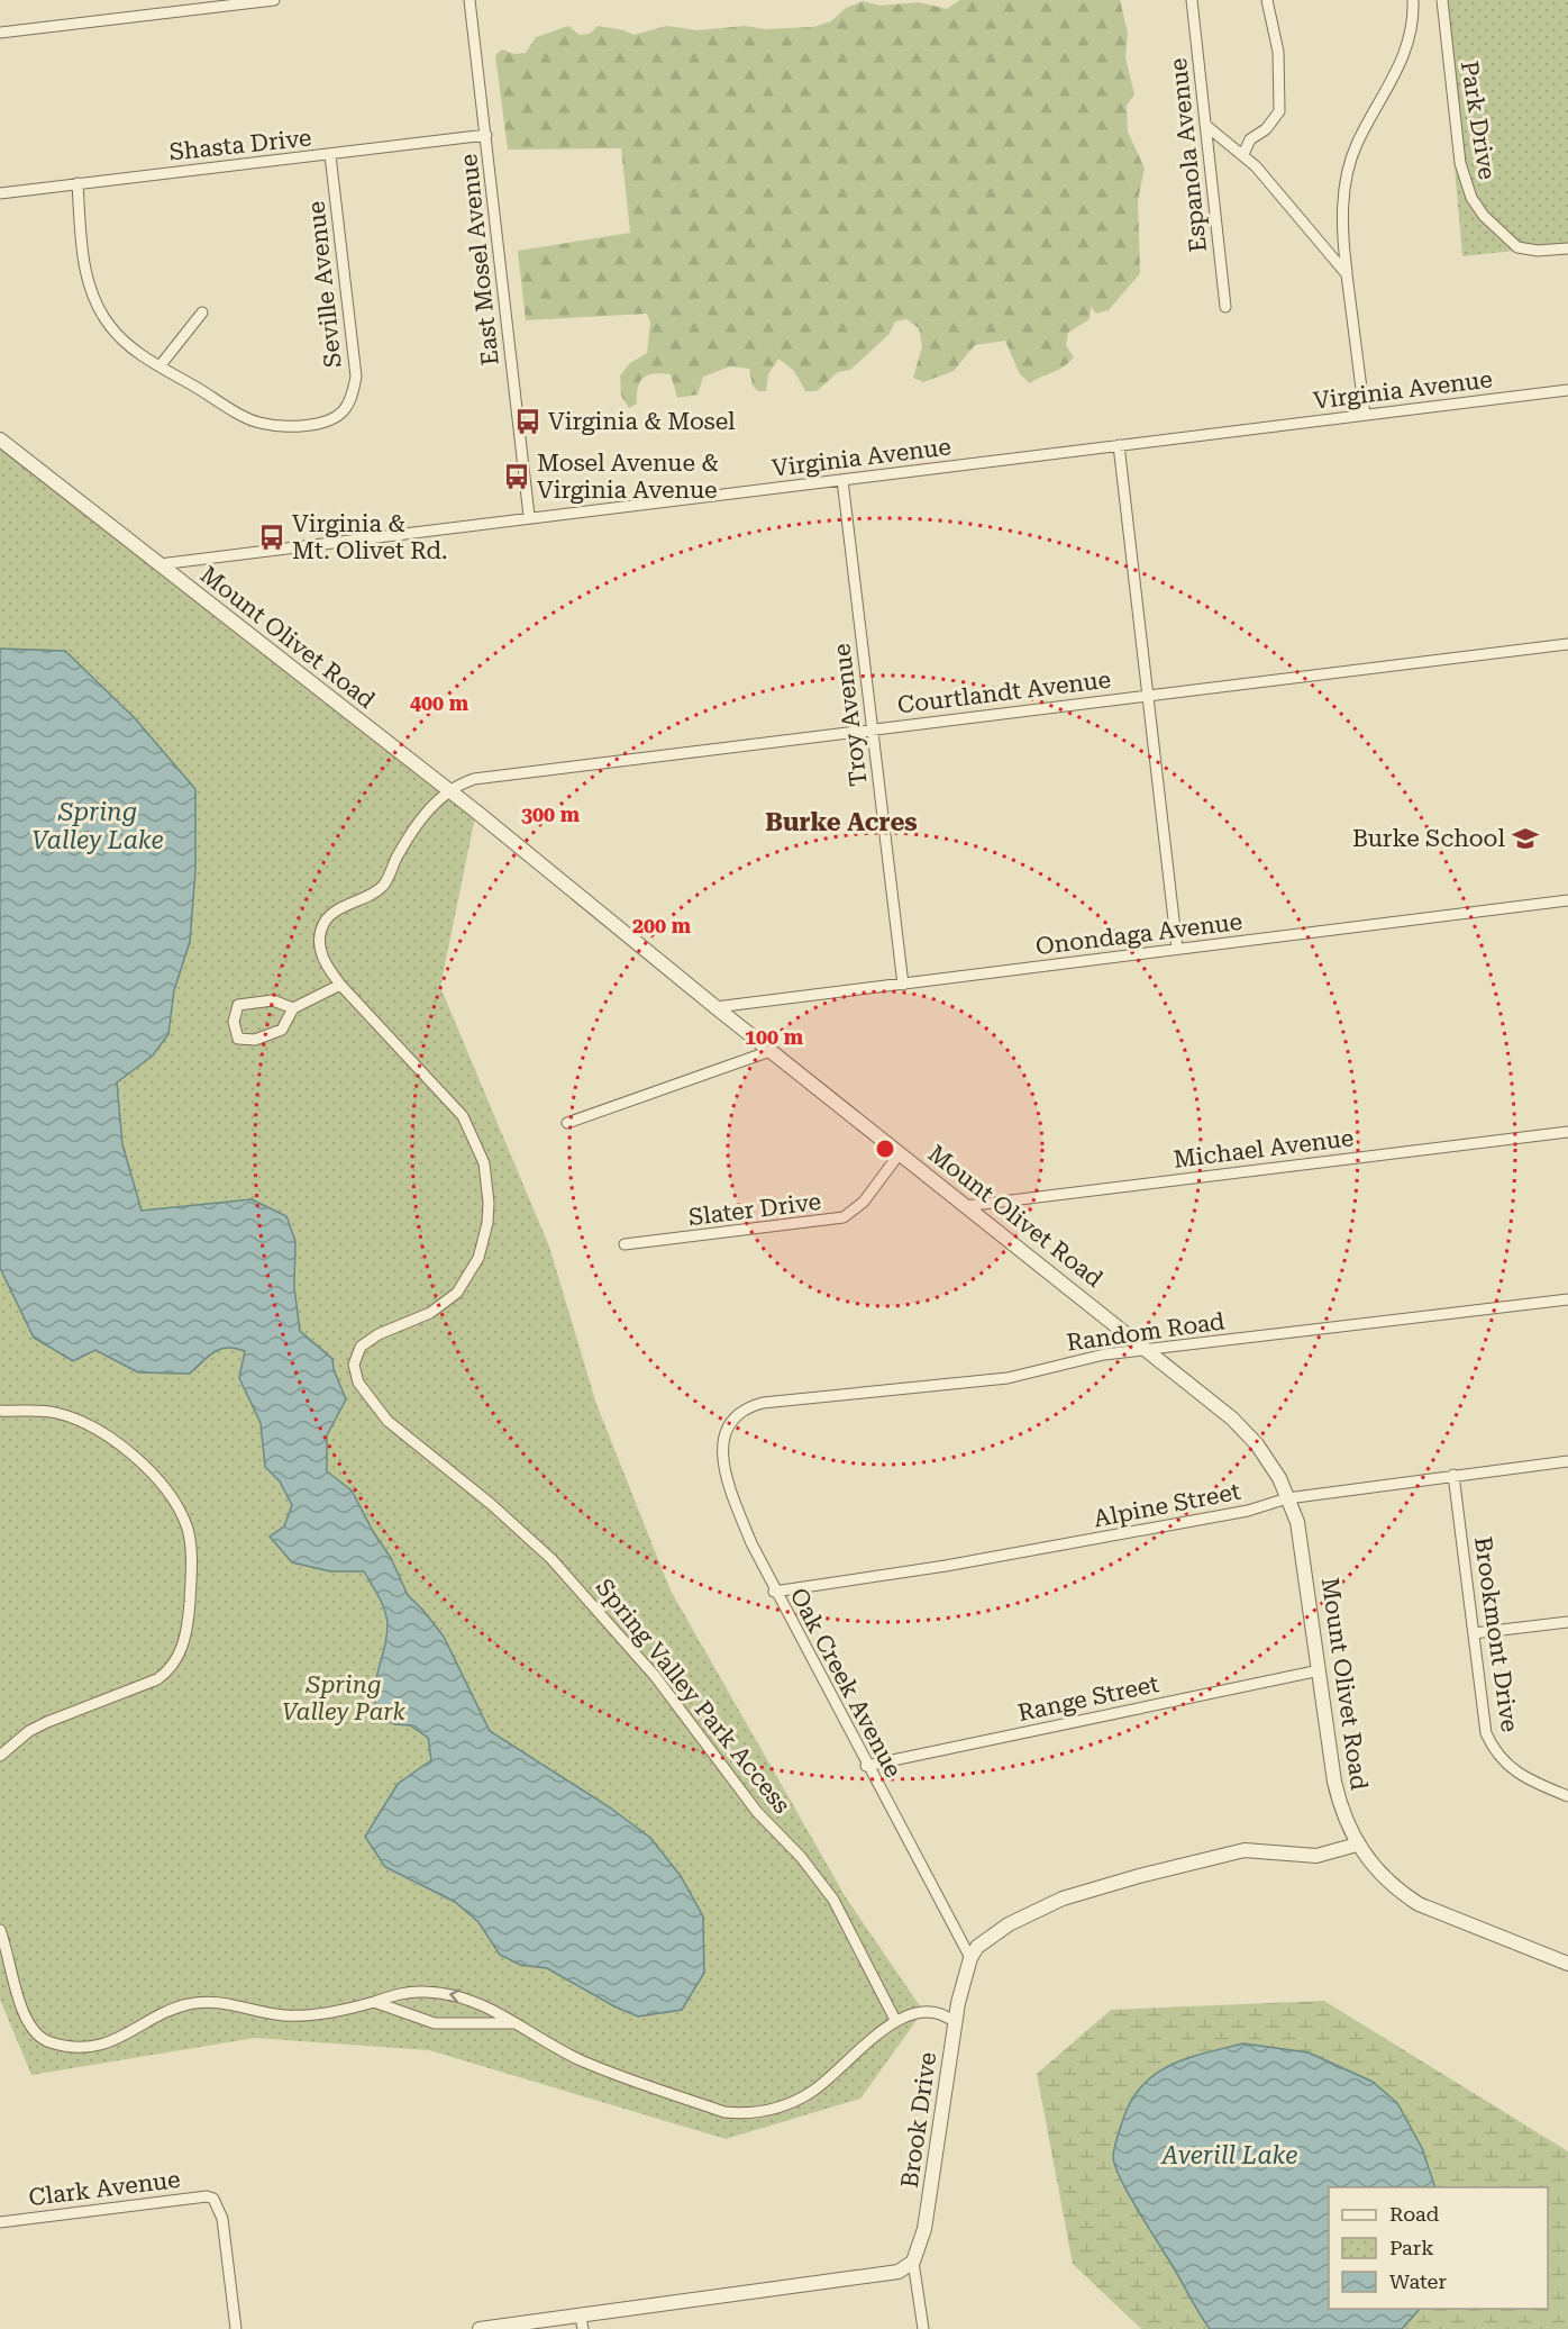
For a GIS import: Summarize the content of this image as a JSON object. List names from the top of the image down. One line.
{"streets":{"street":["Park Drive","Shasta Drive","Espanola Avenue","East Mosel Avenue","Seville Avenue","Virginia Avenue","Mount Olivet Road","Courtlandt Avenue","Troy Avenue","Onondaga Avenue","Michael Avenue","Slater Drive","Random Road","Alpine Street","Brookmont Drive","Oak Creek Avenue","Spring Valley Park Access","Range Street","Brook Drive","Clark Avenue"]},"crossings":[["Shasta Drive","East Mosel Avenue"],["Shasta Drive","Seville Avenue"],["East Mosel Avenue","Virginia Avenue"],["Virginia Avenue","Mount Olivet Road"],["Virginia Avenue","Troy Avenue"],["Mount Olivet Road","Courtlandt Avenue"],["Mount Olivet Road","Onondaga Avenue"],["Mount Olivet Road","Michael Avenue"],["Mount Olivet Road","Slater Drive"],["Mount Olivet Road","Random Road"],["Mount Olivet Road","Alpine Street"],["Mount Olivet Road","Spring Valley Park Access"],["Mount Olivet Road","Range Street"],["Mount Olivet Road","Brook Drive"],["Courtlandt Avenue","Troy Avenue"],["Courtlandt Avenue","Spring Valley Park Access"],["Troy Avenue","Onondaga Avenue"],["Random Road","Oak Creek Avenue"],["Alpine Street","Brookmont Drive"],["Alpine Street","Oak Creek Avenue"],["Oak Creek Avenue","Range Street"],["Oak Creek Avenue","Brook Drive"]],"districts":["Burke Acres"],"water":["Spring Valley Lake","Averill Lake"],"parks":["Spring Valley Park"],"places":{"bus stop":["Virginia & Mosel","Mosel Avenue & Virginia Avenue","Virginia & Mt. Olivet Rd."],"school or university":["Burke School"]},"legend":["Road","Park","Water"],"rings":["400 m","300 m","200 m","100 m"]}
